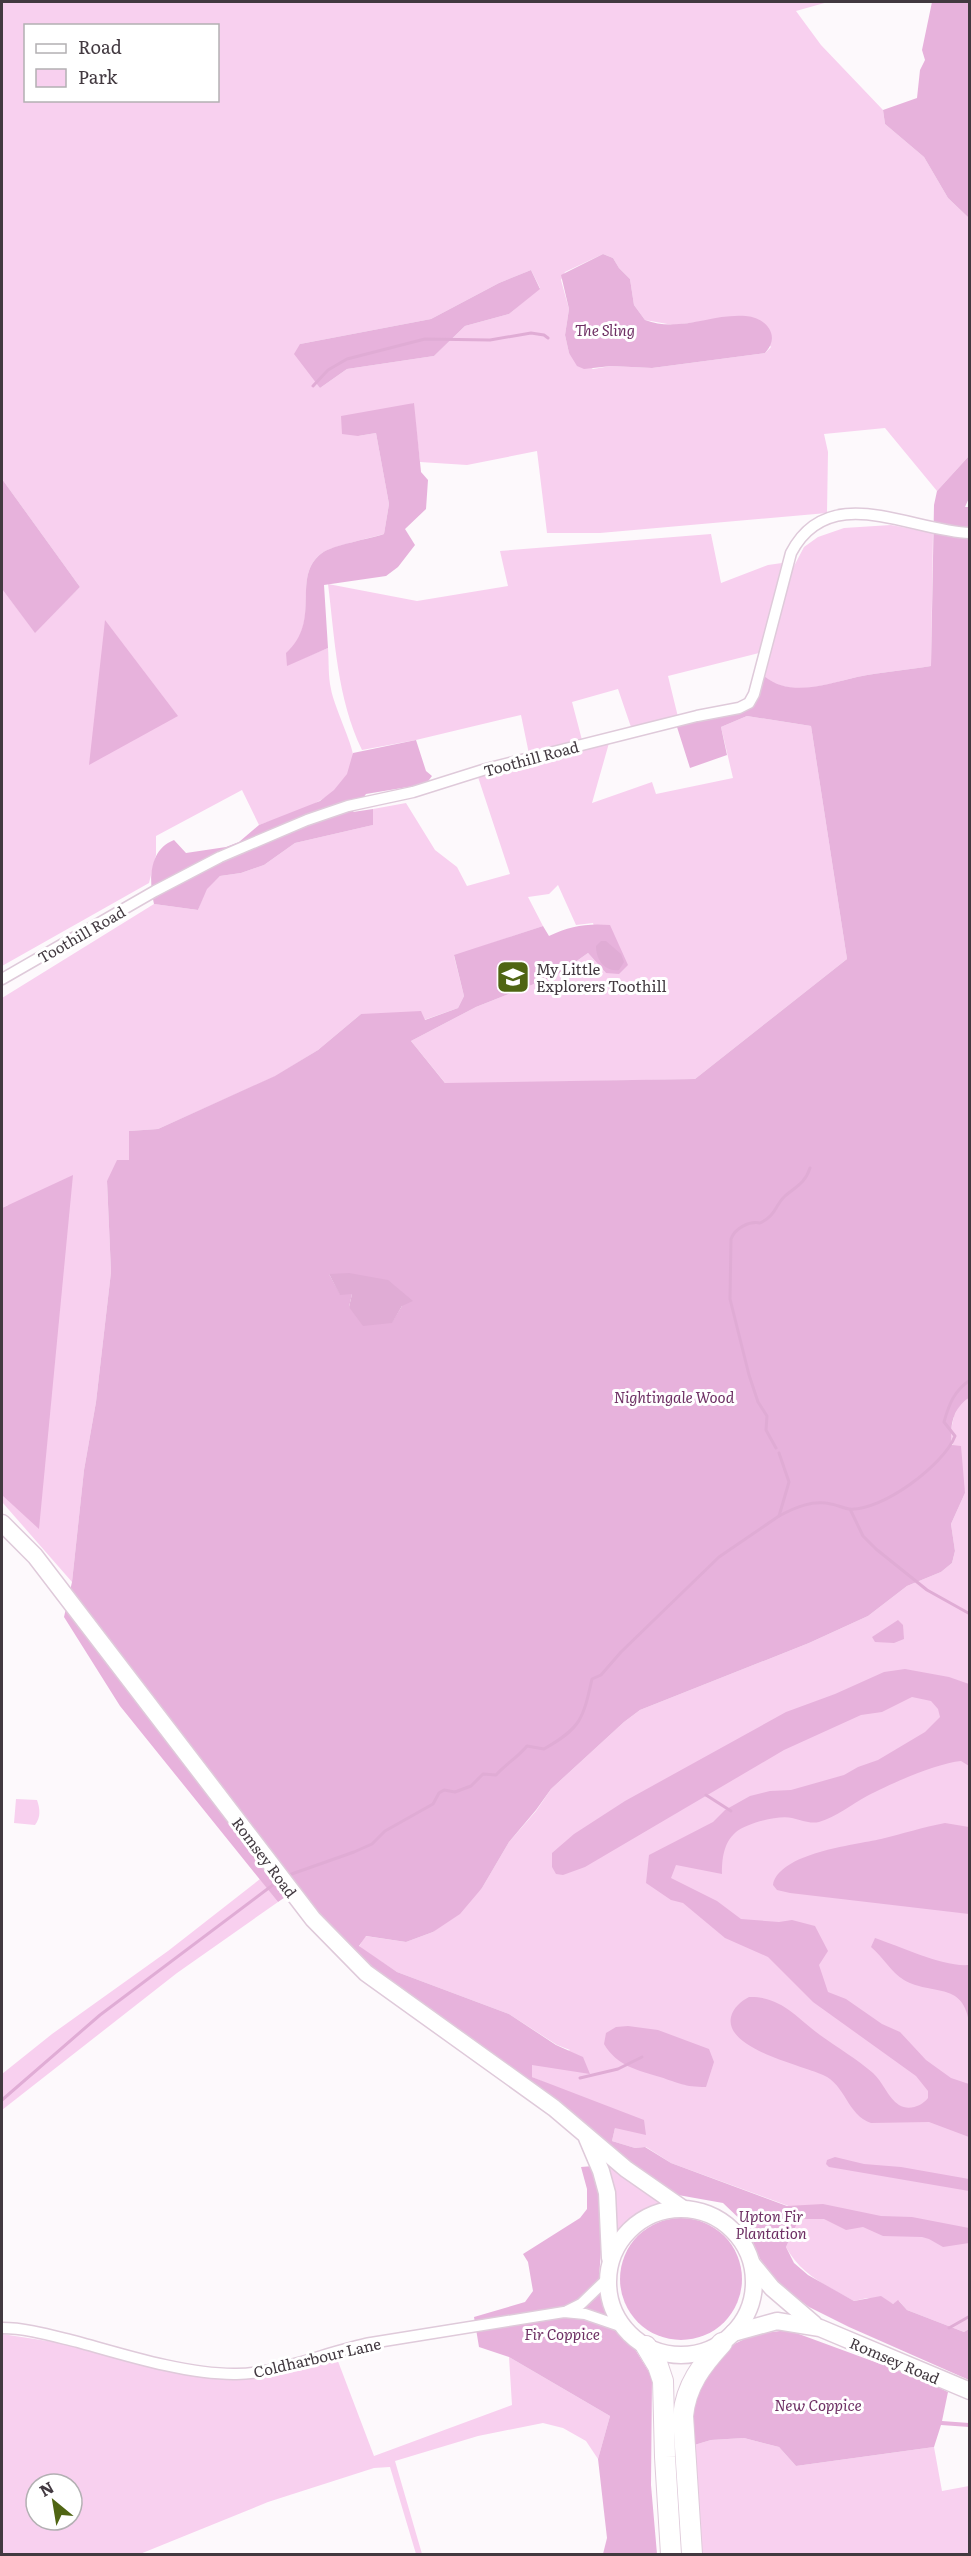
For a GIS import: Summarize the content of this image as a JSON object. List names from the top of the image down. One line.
{"streets":{"main road":["Romsey Road"],"street":["Toothill Road","Coldharbour Lane"]},"crossings":[["Romsey Road","Coldharbour Lane"]],"parks":["The Sling","Nightingale Wood","Upton Fir Plantation","Fir Coppice","New Coppice"],"places":{"school or university":["My Little Explorers Toothill"]},"legend":["Road","Park"],"north":"top left"}
